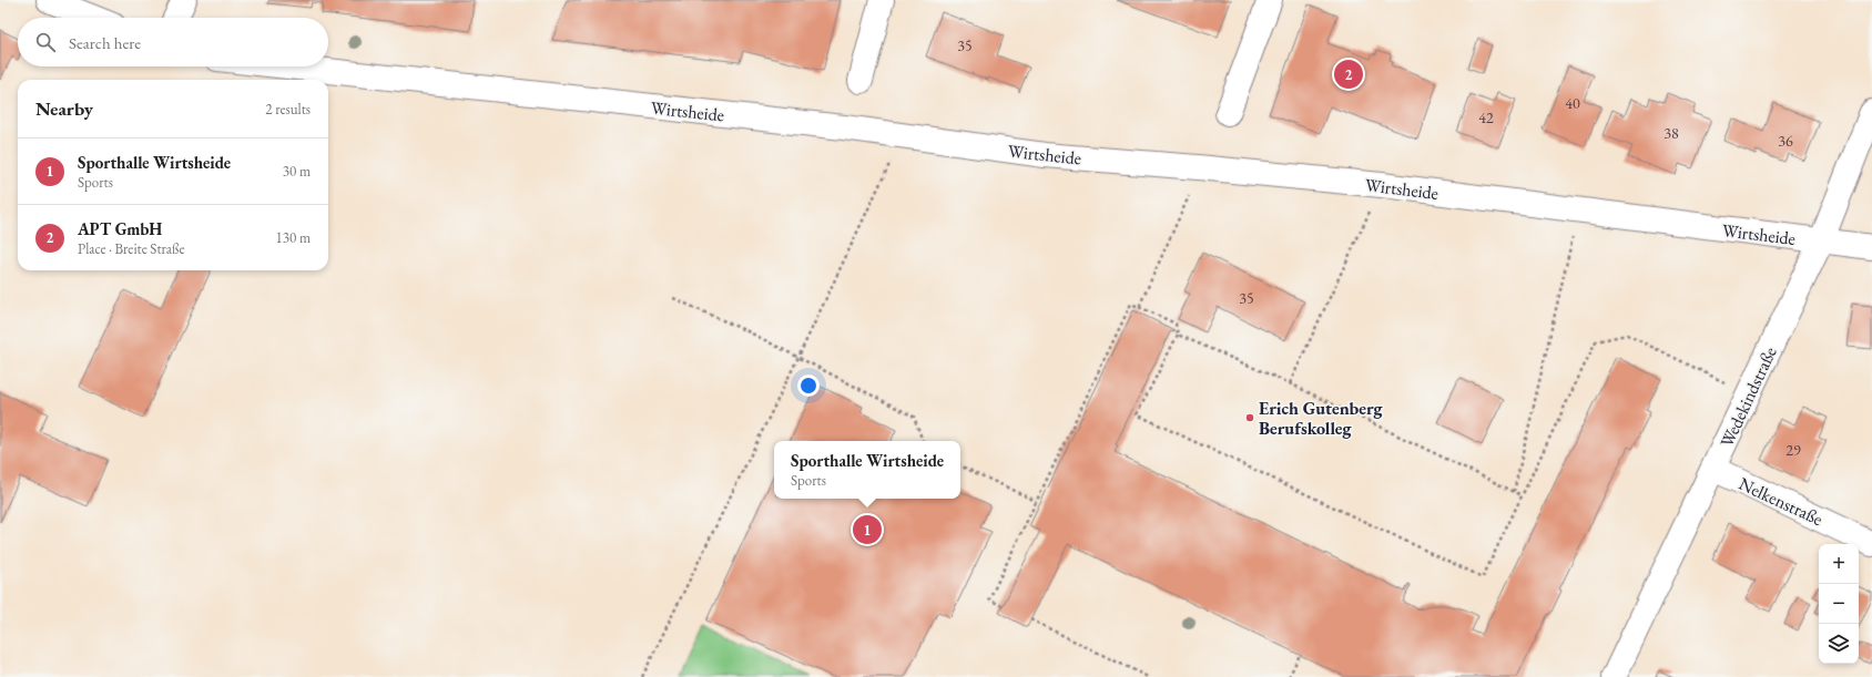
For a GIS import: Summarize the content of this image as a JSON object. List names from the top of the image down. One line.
{"streets":{"street":["Wirtsheide","Wedekindstraße","Nelkenstraße"]},"crossings":[["Wirtsheide","Wedekindstraße"],["Wedekindstraße","Nelkenstraße"]],"places":["Erich Gutenberg Berufskolleg"],"house_numbers":["35","40","42","38","36","35","29"],"page":{"search":"Search here","pins":["2","1"],"heading":["Nearby","2 results"],"list":[{"mark":"1","name":"Sporthalle Wirtsheide","note":"Sports","value":"30 m"},{"mark":"2","name":"APT GmbH","note":"Place · Breite Straße","value":"130 m"}],"popup":["Sporthalle Wirtsheide","Sports"],"map_buttons":["+","−"]}}
